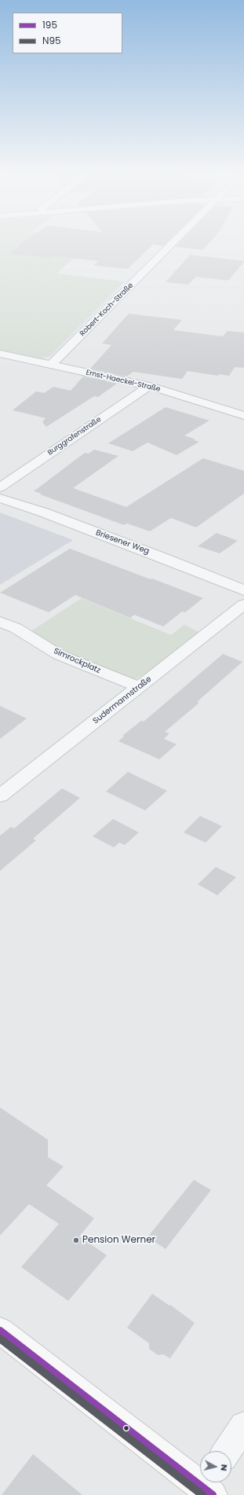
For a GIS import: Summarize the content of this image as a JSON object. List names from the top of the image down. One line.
{"streets":{"street":["Robert-Koch-Straße","Ernst-Haeckel-Straße","Burggrafenstraße","Briesener Weg","Simrockplatz","Sudermannstraße"]},"crossings":[["Robert-Koch-Straße","Ernst-Haeckel-Straße"],["Ernst-Haeckel-Straße","Burggrafenstraße"],["Simrockplatz","Sudermannstraße"]],"places":["Pension Werner"],"lines":["transit line 195","transit line N95"],"legend":["195","N95"],"north":"right"}
